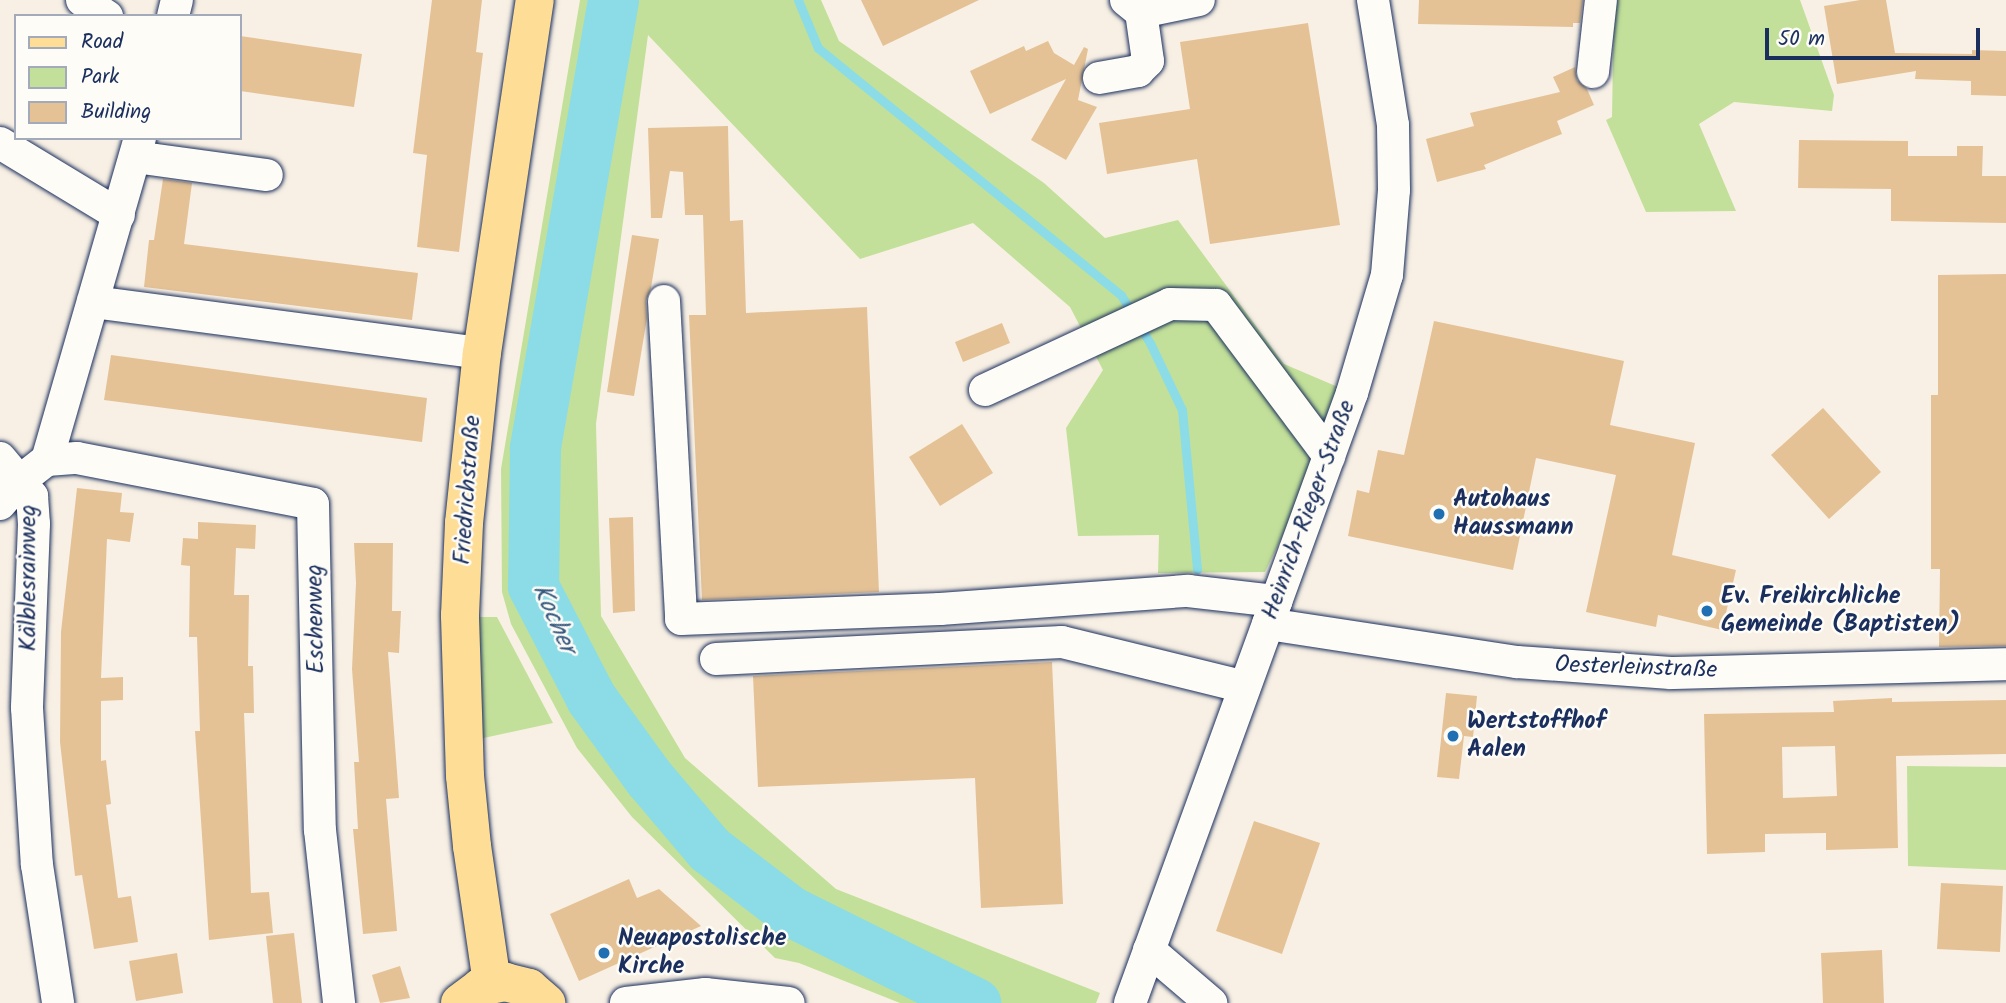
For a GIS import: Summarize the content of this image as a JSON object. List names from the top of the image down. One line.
{"streets":{"main road":["Friedrichstraße"],"street":["Heinrich-Rieger-Straße","Kälblesrainweg","Eschenweg","Oesterleinstraße"]},"crossings":[["Heinrich-Rieger-Straße","Oesterleinstraße"],["Kälblesrainweg","Eschenweg"]],"water":["Kocher"],"places":["Autohaus Haussmann","Ev. Freikirchliche Gemeinde (Baptisten)","Wertstoffhof Aalen","Neuapostolische Kirche"],"legend":["Road","Park","Building"],"scale_bar":"50 m"}
